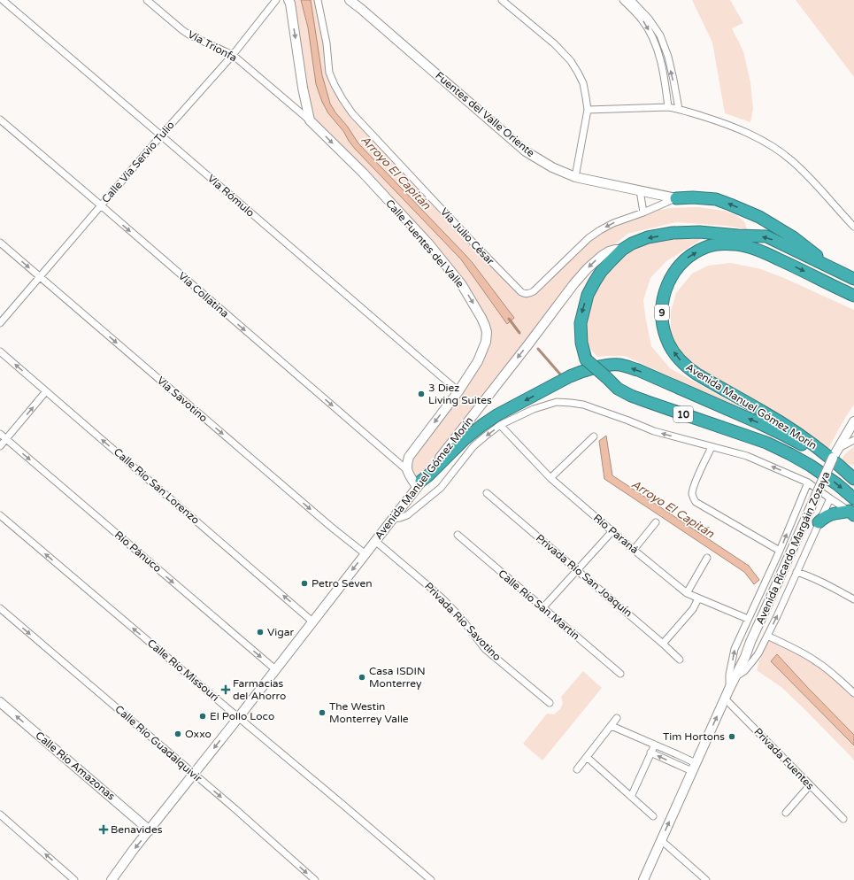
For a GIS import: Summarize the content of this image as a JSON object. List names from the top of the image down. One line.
{"streets":{"highway":["9","Avenida Manuel Gómez Morín","10"],"street":["Vía Trionfa","Fuentes del Valle Oriente","Calle Vía Servio Tulio","Vía Rómulo","Vía Julio César","Calle Fuentes del Valle","Vía Collatina","Vía Savotino","Calle Río San Lorenzo","Río Paraná","Avenida Ricardo Margáin Zozaya","Río Pánuco","Privada Río San Joaquín","Calle Río San Martín","Privada Rio Savotino","Calle Río Missouri","Calle Río Guadalquivir","Privada Fuentes","Calle Río Amazonas"]},"crossings":[["Vía Trionfa","Calle Vía Servio Tulio"],["Vía Trionfa","Calle Fuentes del Valle"],["Calle Vía Servio Tulio","Vía Rómulo"],["Calle Vía Servio Tulio","Vía Collatina"],["Calle Vía Servio Tulio","Vía Savotino"],["Vía Rómulo","Calle Fuentes del Valle"],["Calle Fuentes del Valle","Vía Collatina"],["Vía Savotino","Avenida Manuel Gómez Morín"],["Avenida Manuel Gómez Morín","10"],["Avenida Manuel Gómez Morín","Calle Río San Lorenzo"],["Avenida Manuel Gómez Morín","Avenida Ricardo Margáin Zozaya"],["Avenida Manuel Gómez Morín","Río Pánuco"],["Avenida Manuel Gómez Morín","Privada Rio Savotino"],["Avenida Manuel Gómez Morín","Calle Río Missouri"],["Avenida Manuel Gómez Morín","Calle Río Guadalquivir"],["Avenida Manuel Gómez Morín","Calle Río Amazonas"],["Avenida Ricardo Margáin Zozaya","Privada Fuentes"]],"one_way":["Calle Fuentes del Valle","Vía Collatina","Vía Savotino","Calle Río San Lorenzo","Río Pánuco","Calle Río Missouri","Calle Río Guadalquivir","Calle Río Amazonas"],"water":["Arroyo El Capitán"],"places":{"other":["3 Diez Living Suites","Petro Seven","Vigar","Casa ISDIN Monterrey","The Westin Monterrey Valle","El Pollo Loco","Oxxo","Tim Hortons"],"health":["Farmacias del Ahorro","Benavides"]}}
